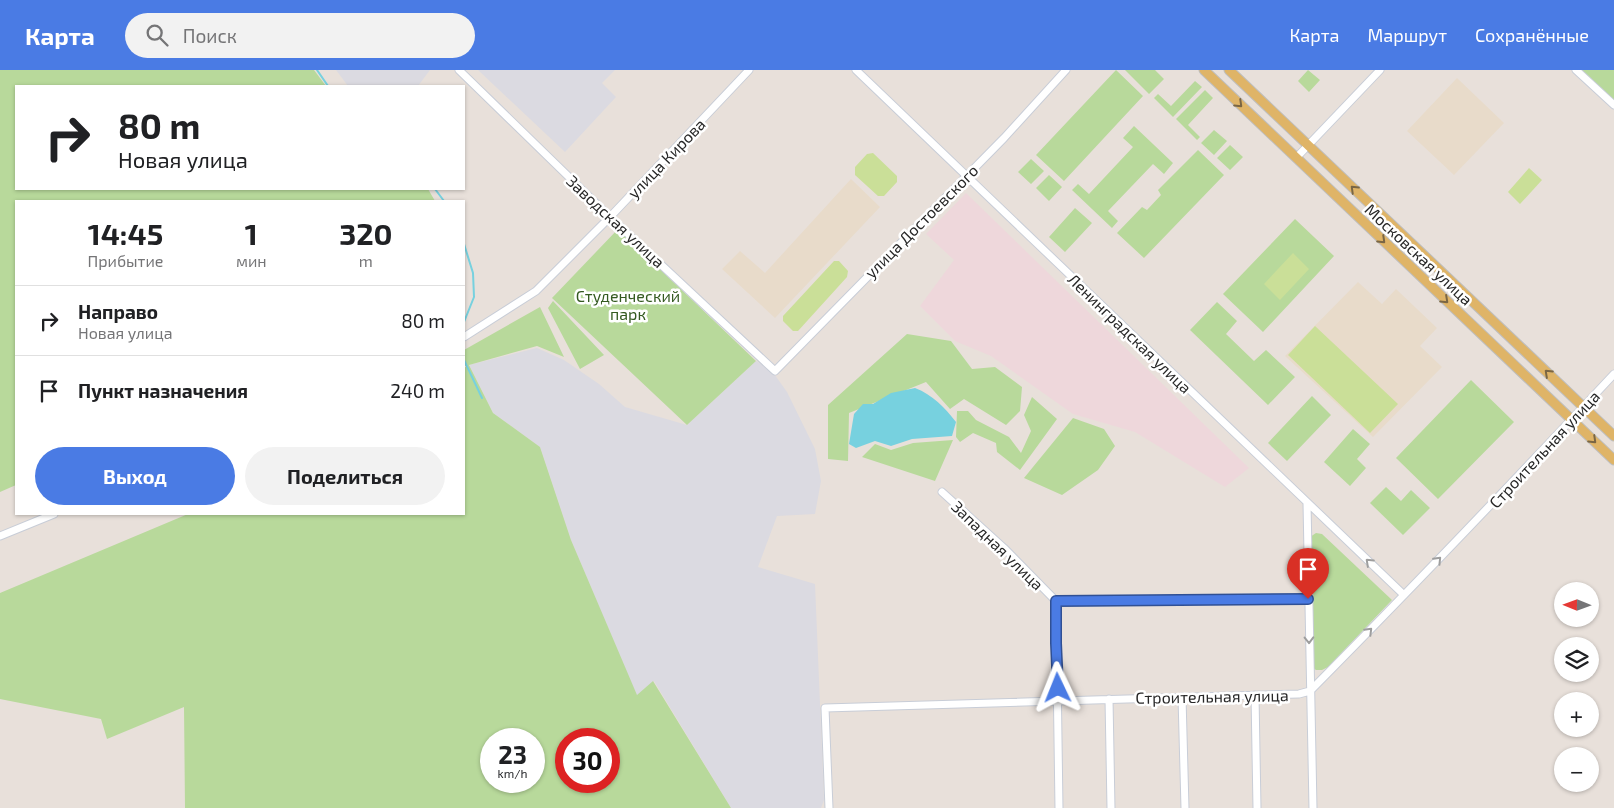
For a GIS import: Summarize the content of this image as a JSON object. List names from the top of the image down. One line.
{"streets":{"main road":["Московская улица"],"street":["улица Кирова","Заводская улица","улица Достоевского","Ленинградская улица","Строительная улица","Западная улица"]},"crossings":[["улица Кирова","Заводская улица"],["Заводская улица","улица Достоевского"],["улица Достоевского","Ленинградская улица"],["Московская улица","Строительная улица"],["Ленинградская улица","Строительная улица"],["Строительная улица","Западная улица"]],"one_way":["Строительная улица"],"parks":["Студенческий парк"],"north":"left","page":{"header":"Карта","search":"Поиск","nav":["Карта","Маршрут","Сохранённые"],"turn":["80 m","Новая улица"],"eta":["14:45","Прибытие","1","мин","320","m"],"list":[{"name":"Направо","note":"Новая улица","value":"80 m"},{"name":"Пункт назначения","value":"240 m"}],"buttons":["Выход","Поделиться"],"map_buttons":["+","−"],"speed":"23 km/h","limit":"30"}}
